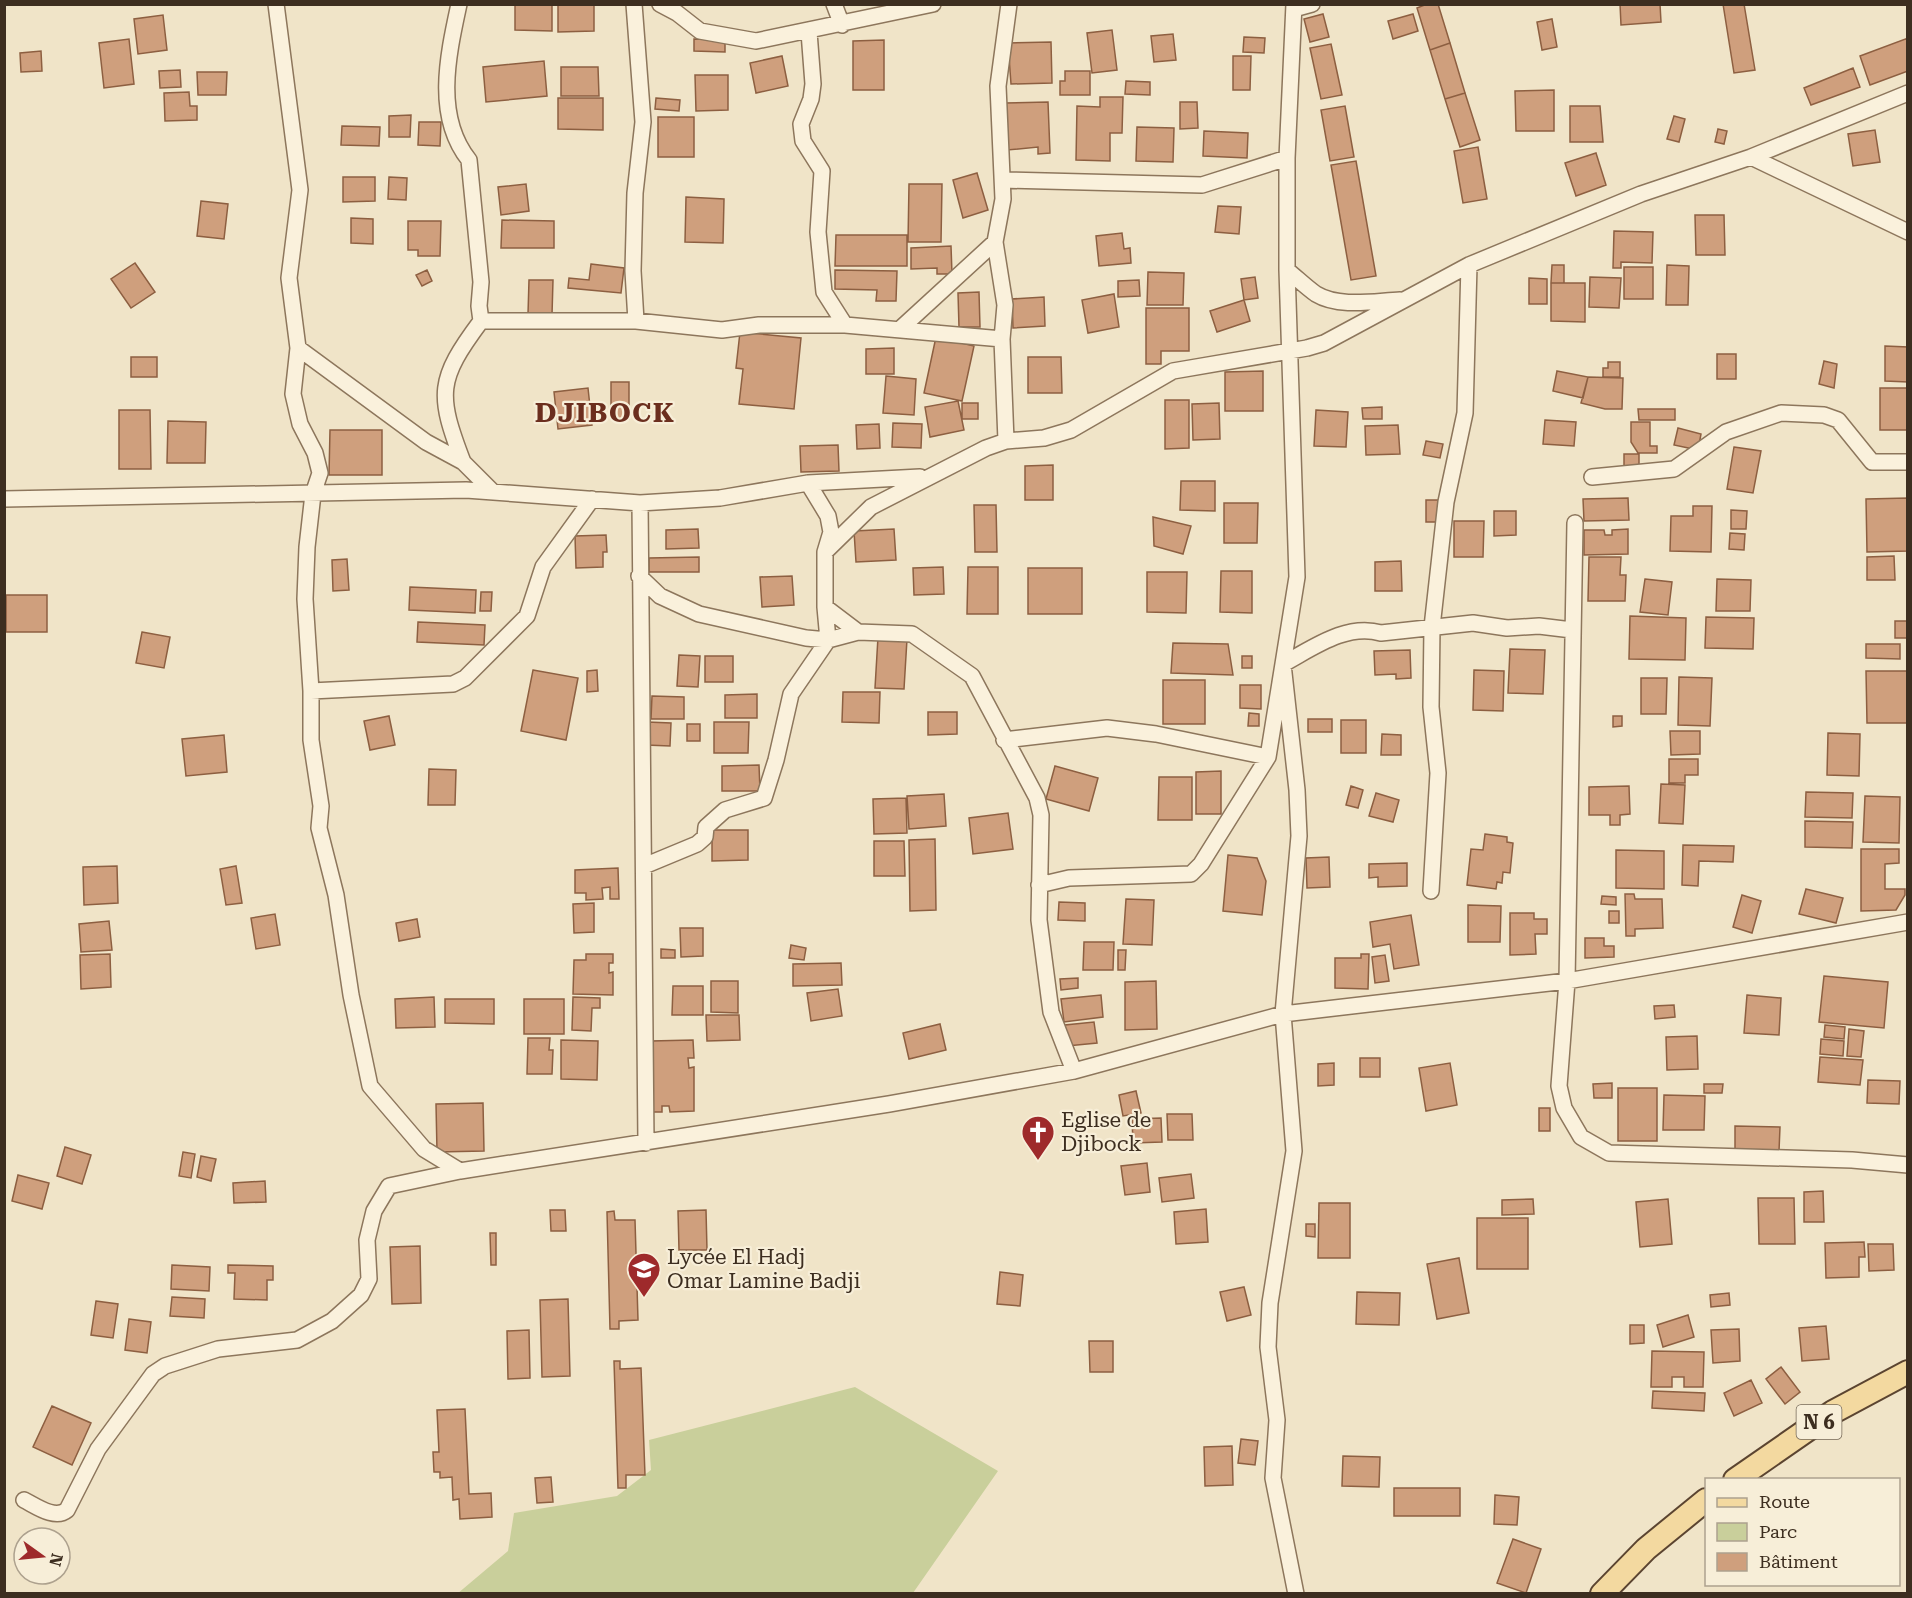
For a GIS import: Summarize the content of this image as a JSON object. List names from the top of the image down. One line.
{"streets":{"main road":["N 6"]},"districts":["DJIBOCK"],"places":{"church":["Eglise de Djibock"],"school or university":["Lycée El Hadj Omar Lamine Badji"]},"legend":["Route","Parc","Bâtiment"],"north":"right"}
